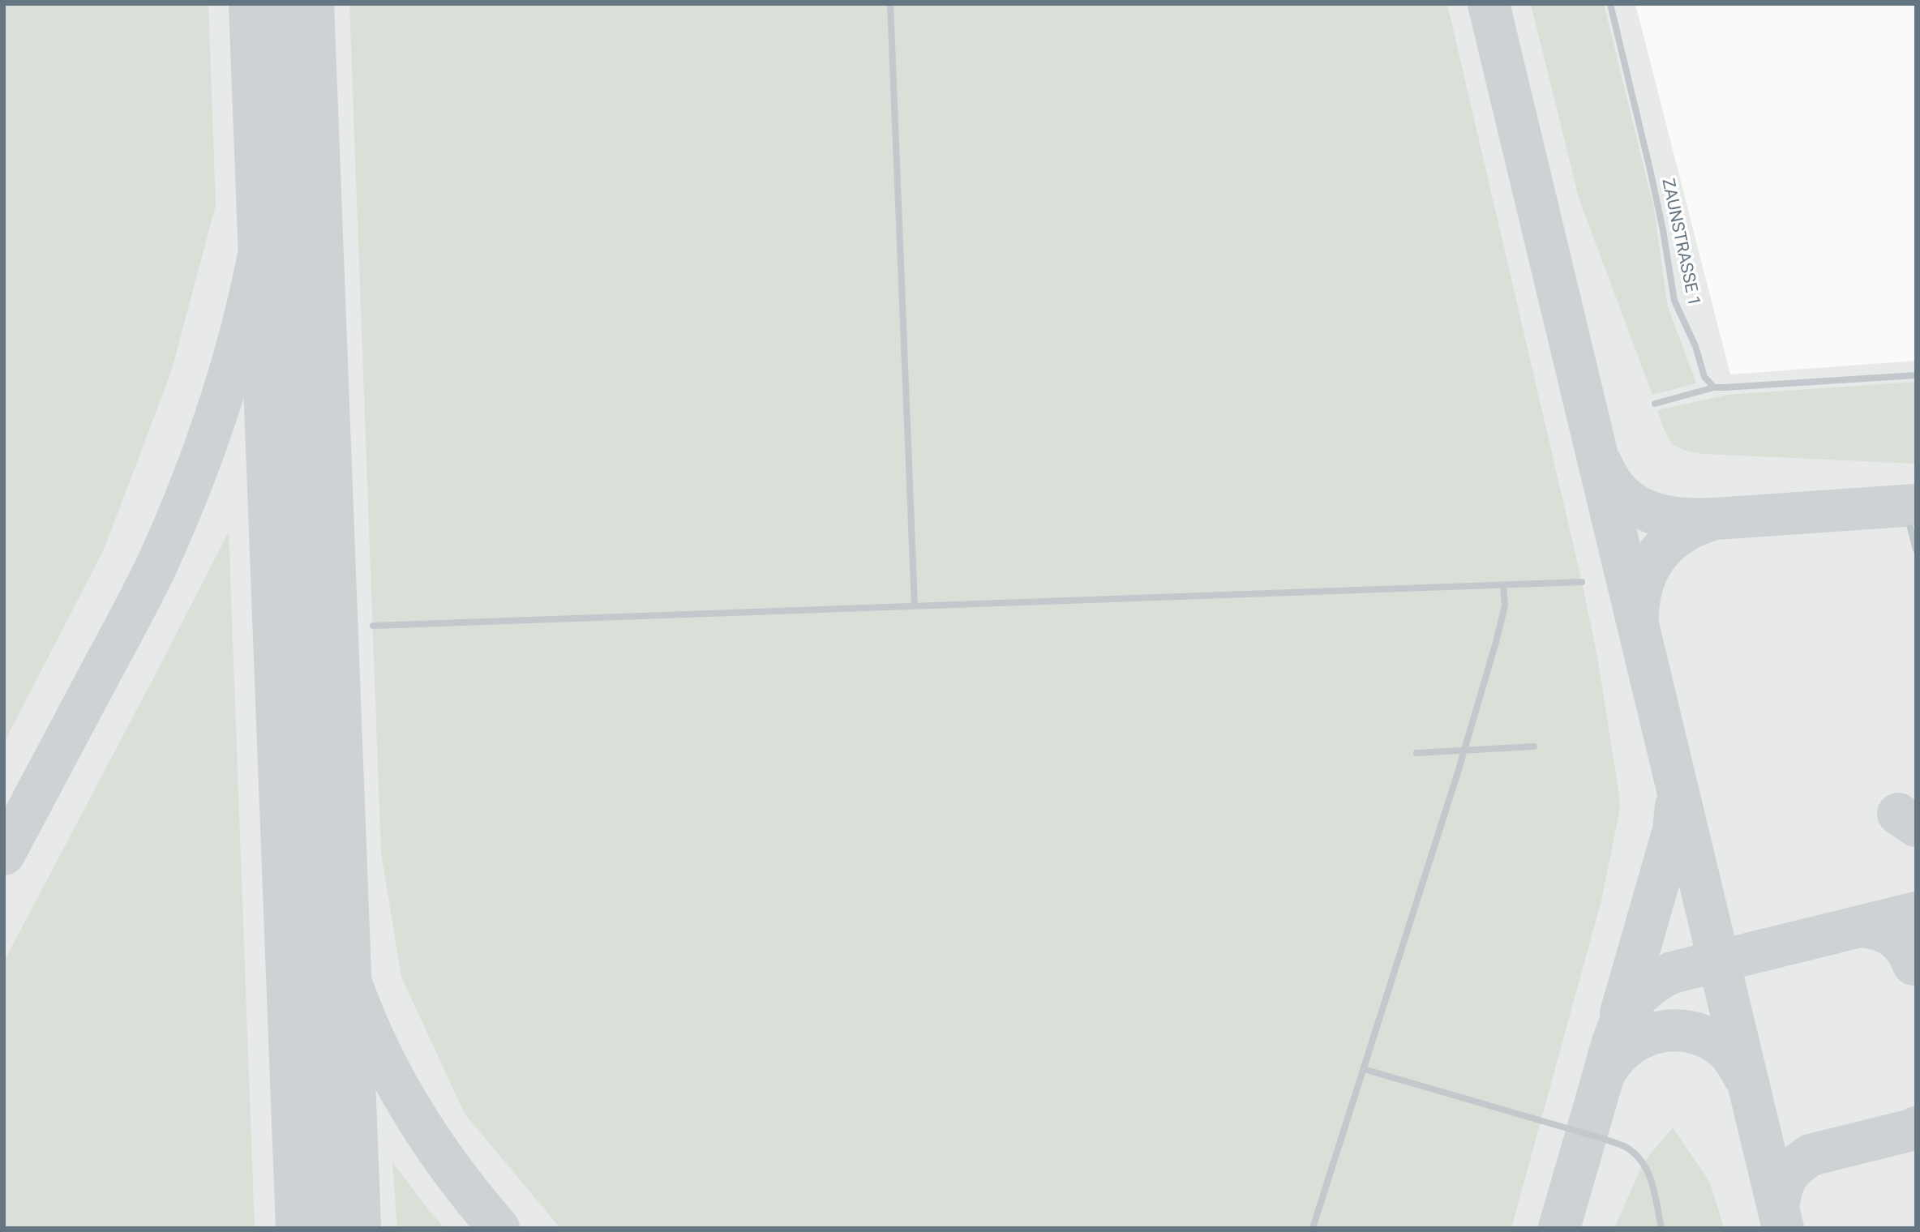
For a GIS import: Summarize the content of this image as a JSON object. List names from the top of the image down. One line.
{"streets":{"lane":["ZAUNSTRASSE 1"]}}
